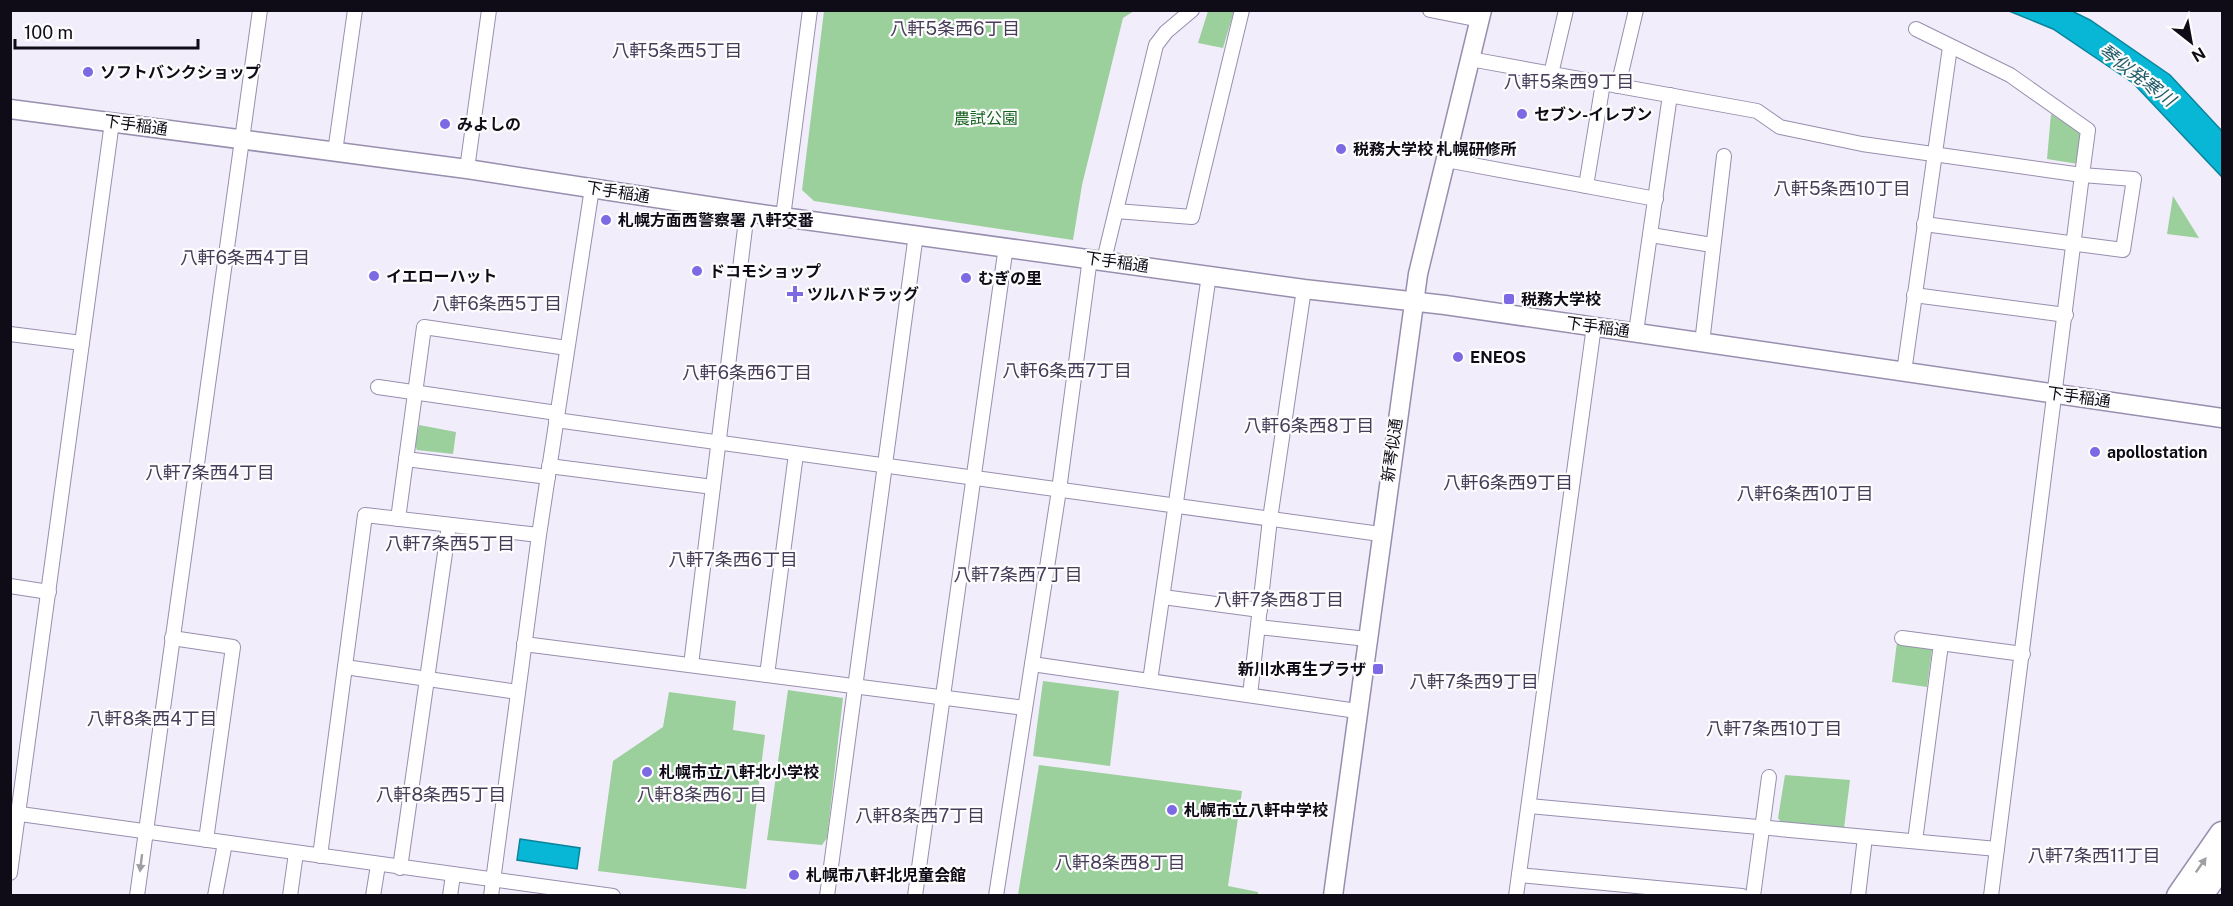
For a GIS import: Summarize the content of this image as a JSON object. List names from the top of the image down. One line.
{"streets":{"main road":["下手稲通","新琴似通"]},"crossings":[["下手稲通","新琴似通"]],"districts":["八軒5条西6丁目","八軒5条西5丁目","八軒5条西9丁目","八軒5条西10丁目","八軒6条西4丁目","八軒6条西5丁目","八軒6条西7丁目","八軒6条西6丁目","八軒6条西8丁目","八軒7条西4丁目","八軒6条西9丁目","八軒6条西10丁目","八軒7条西5丁目","八軒7条西6丁目","八軒7条西7丁目","八軒7条西8丁目","八軒7条西9丁目","八軒8条西4丁目","八軒7条西10丁目","八軒8条西5丁目","八軒8条西6丁目","八軒8条西7丁目","八軒7条西11丁目","八軒8条西8丁目"],"water":["琴似発寒川"],"parks":["農試公園"],"places":{"other":["ソフトバンクショップ","セブン-イレブン","みよしの","税務大学校 札幌研修所","札幌方面西警察署 八軒交番","ドコモショップ","イエローハット","むぎの里","ENEOS","apollostation","札幌市立八軒北小学校","札幌市立八軒中学校","札幌市八軒北児童会館"],"health":["ツルハドラッグ"],"transit":["税務大学校","新川水再生プラザ"]},"scale_bar":"100 m","north":"bottom right"}
